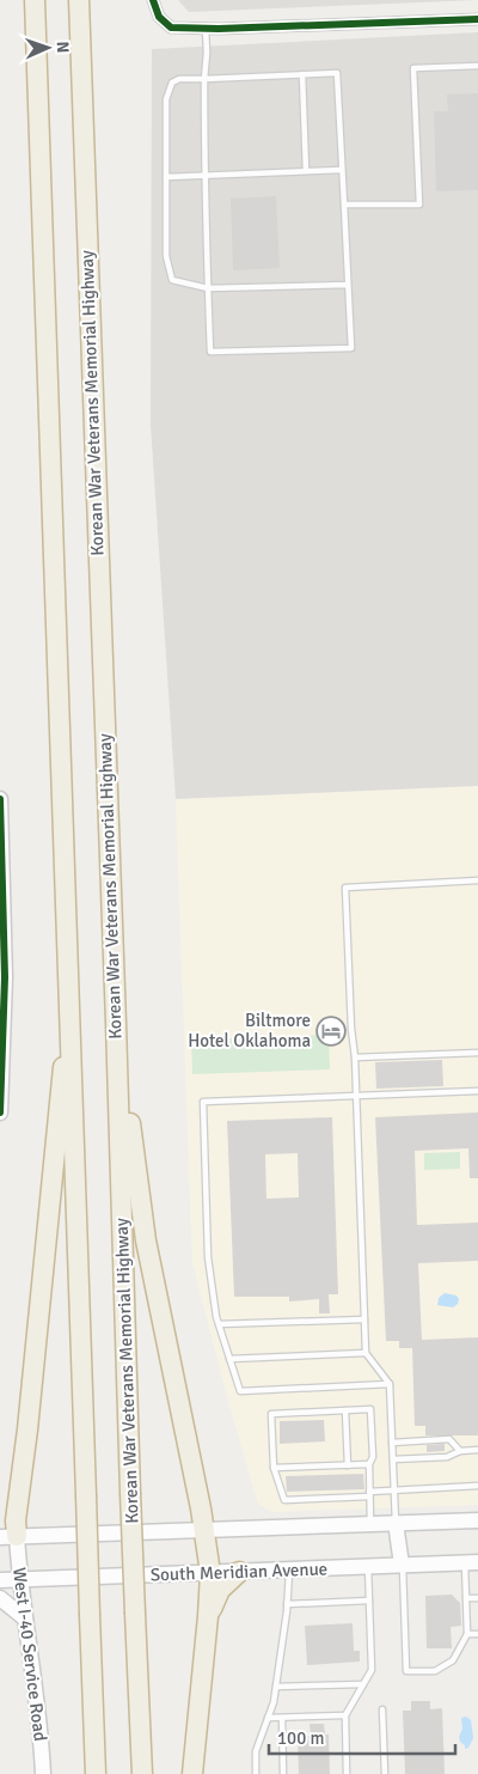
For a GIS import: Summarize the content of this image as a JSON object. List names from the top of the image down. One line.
{"streets":{"highway":["Korean War Veterans Memorial Highway"],"main road":["South Meridian Avenue","West I-40 Service Road"]},"crossings":[["South Meridian Avenue","West I-40 Service Road"]],"places":{"hotel":["Biltmore Hotel Oklahoma"]},"scale_bar":"100 m","north":"right"}
